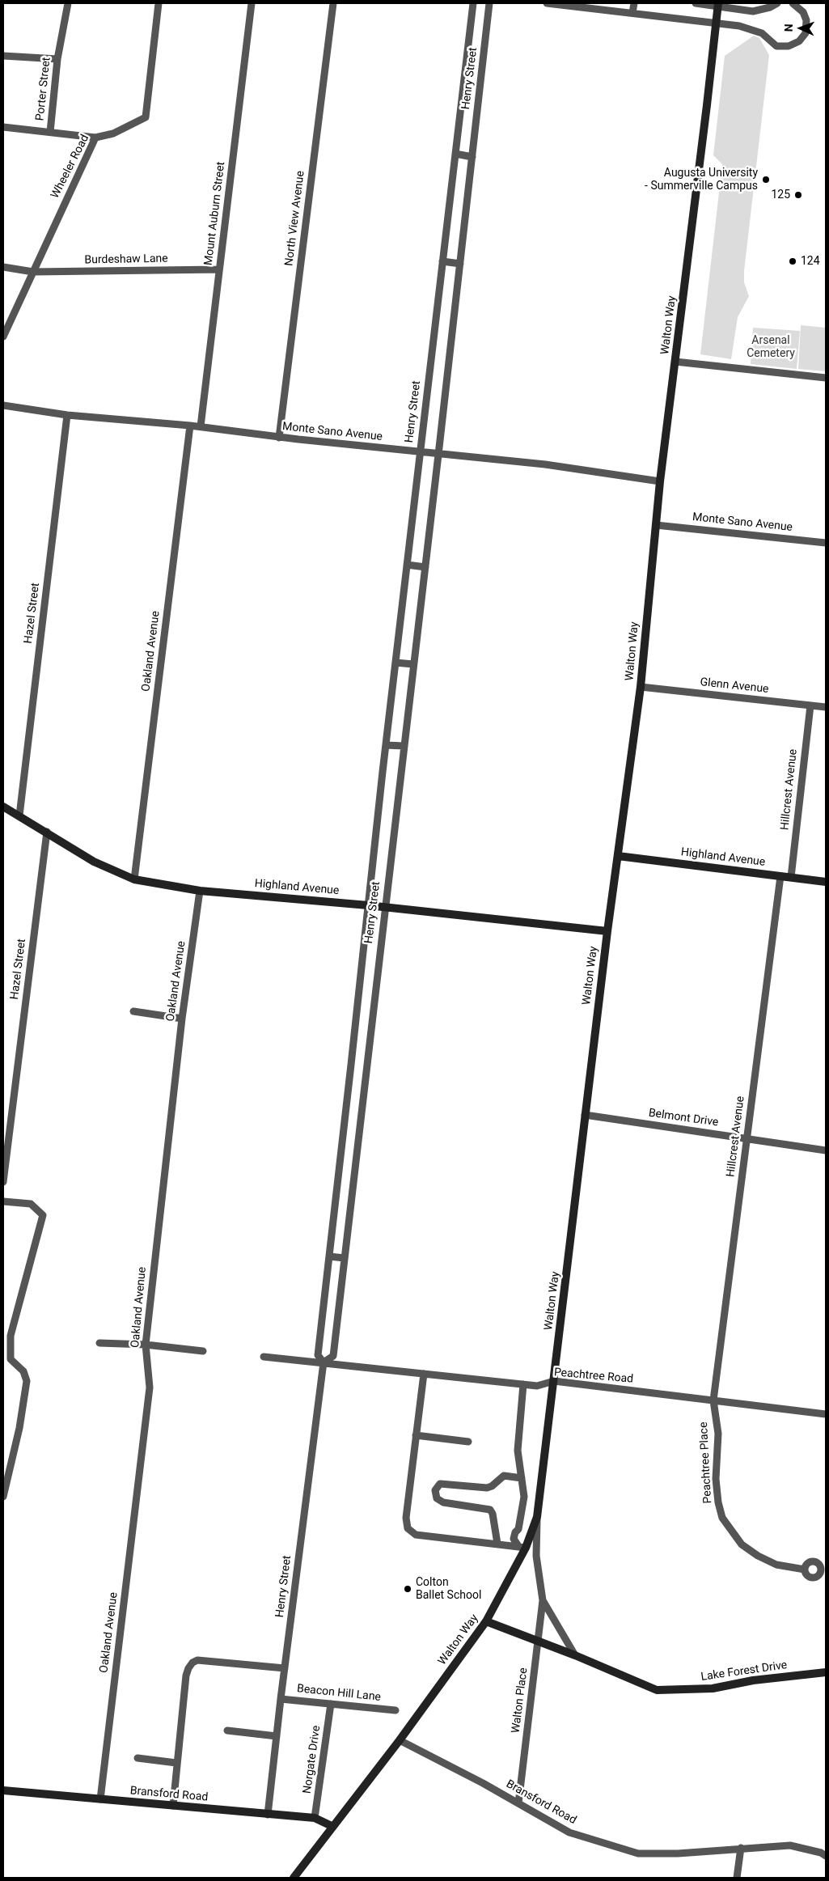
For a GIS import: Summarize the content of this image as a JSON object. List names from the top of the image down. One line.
{"streets":{"main road":["Walton Way","Highland Avenue","Lake Forest Drive","Bransford Road"],"street":["Henry Street","Porter Street","Wheeler Road","Mount Auburn Street","North View Avenue","Burdeshaw Lane","Monte Sano Avenue","Hazel Street","Oakland Avenue","Glenn Avenue","Hillcrest Avenue","Belmont Drive","Peachtree Road","Peachtree Place","Beacon Hill Lane","Walton Place","Norgate Drive"]},"crossings":[["Henry Street","Monte Sano Avenue"],["Henry Street","Highland Avenue"],["Henry Street","Peachtree Road"],["Henry Street","Beacon Hill Lane"],["Henry Street","Bransford Road"],["Porter Street","Wheeler Road"],["Wheeler Road","Burdeshaw Lane"],["Mount Auburn Street","Burdeshaw Lane"],["Mount Auburn Street","Monte Sano Avenue"],["North View Avenue","Monte Sano Avenue"],["Walton Way","Monte Sano Avenue"],["Walton Way","Glenn Avenue"],["Walton Way","Highland Avenue"],["Walton Way","Belmont Drive"],["Walton Way","Peachtree Road"],["Walton Way","Lake Forest Drive"],["Walton Way","Bransford Road"],["Monte Sano Avenue","Hazel Street"],["Monte Sano Avenue","Oakland Avenue"],["Hazel Street","Highland Avenue"],["Oakland Avenue","Highland Avenue"],["Oakland Avenue","Bransford Road"],["Glenn Avenue","Hillcrest Avenue"],["Hillcrest Avenue","Highland Avenue"],["Hillcrest Avenue","Belmont Drive"],["Hillcrest Avenue","Peachtree Road"],["Hillcrest Avenue","Peachtree Place"],["Peachtree Road","Peachtree Place"],["Lake Forest Drive","Walton Place"],["Beacon Hill Lane","Norgate Drive"],["Walton Place","Bransford Road"],["Norgate Drive","Bransford Road"]],"parks":["Arsenal Cemetery"],"places":["Augusta University - Summerville Campus","125","124","Colton Ballet School"],"north":"left"}
